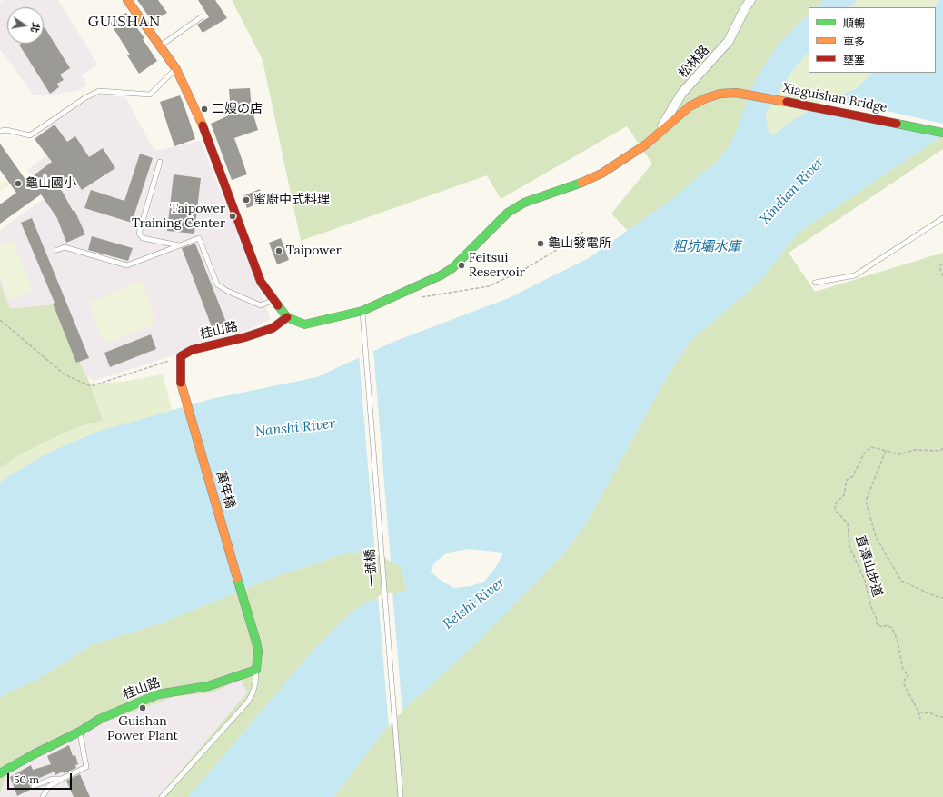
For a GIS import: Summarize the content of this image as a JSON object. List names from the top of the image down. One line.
{"streets":{"main road":["Xiaguishan Bridge","桂山路","萬年橋"],"street":["松林路"],"lane":["一號橋"],"path":["直潭山步道"]},"crossings":[["松林路","Xiaguishan Bridge"],["Xiaguishan Bridge","桂山路"],["Xiaguishan Bridge","一號橋"],["桂山路","萬年橋"]],"districts":["GUISHAN"],"water":["Xindian River","粗坑壩水庫","Nanshi River","Beishi River"],"places":["二嫂の店","龜山國小","蜜廚中式料理","Taipower Training Center","龜山發電所","Taipower","Feitsui Reservoir","Guishan Power Plant"],"legend":["順暢","車多","壅塞"],"scale_bar":"50 m","north":"right"}
